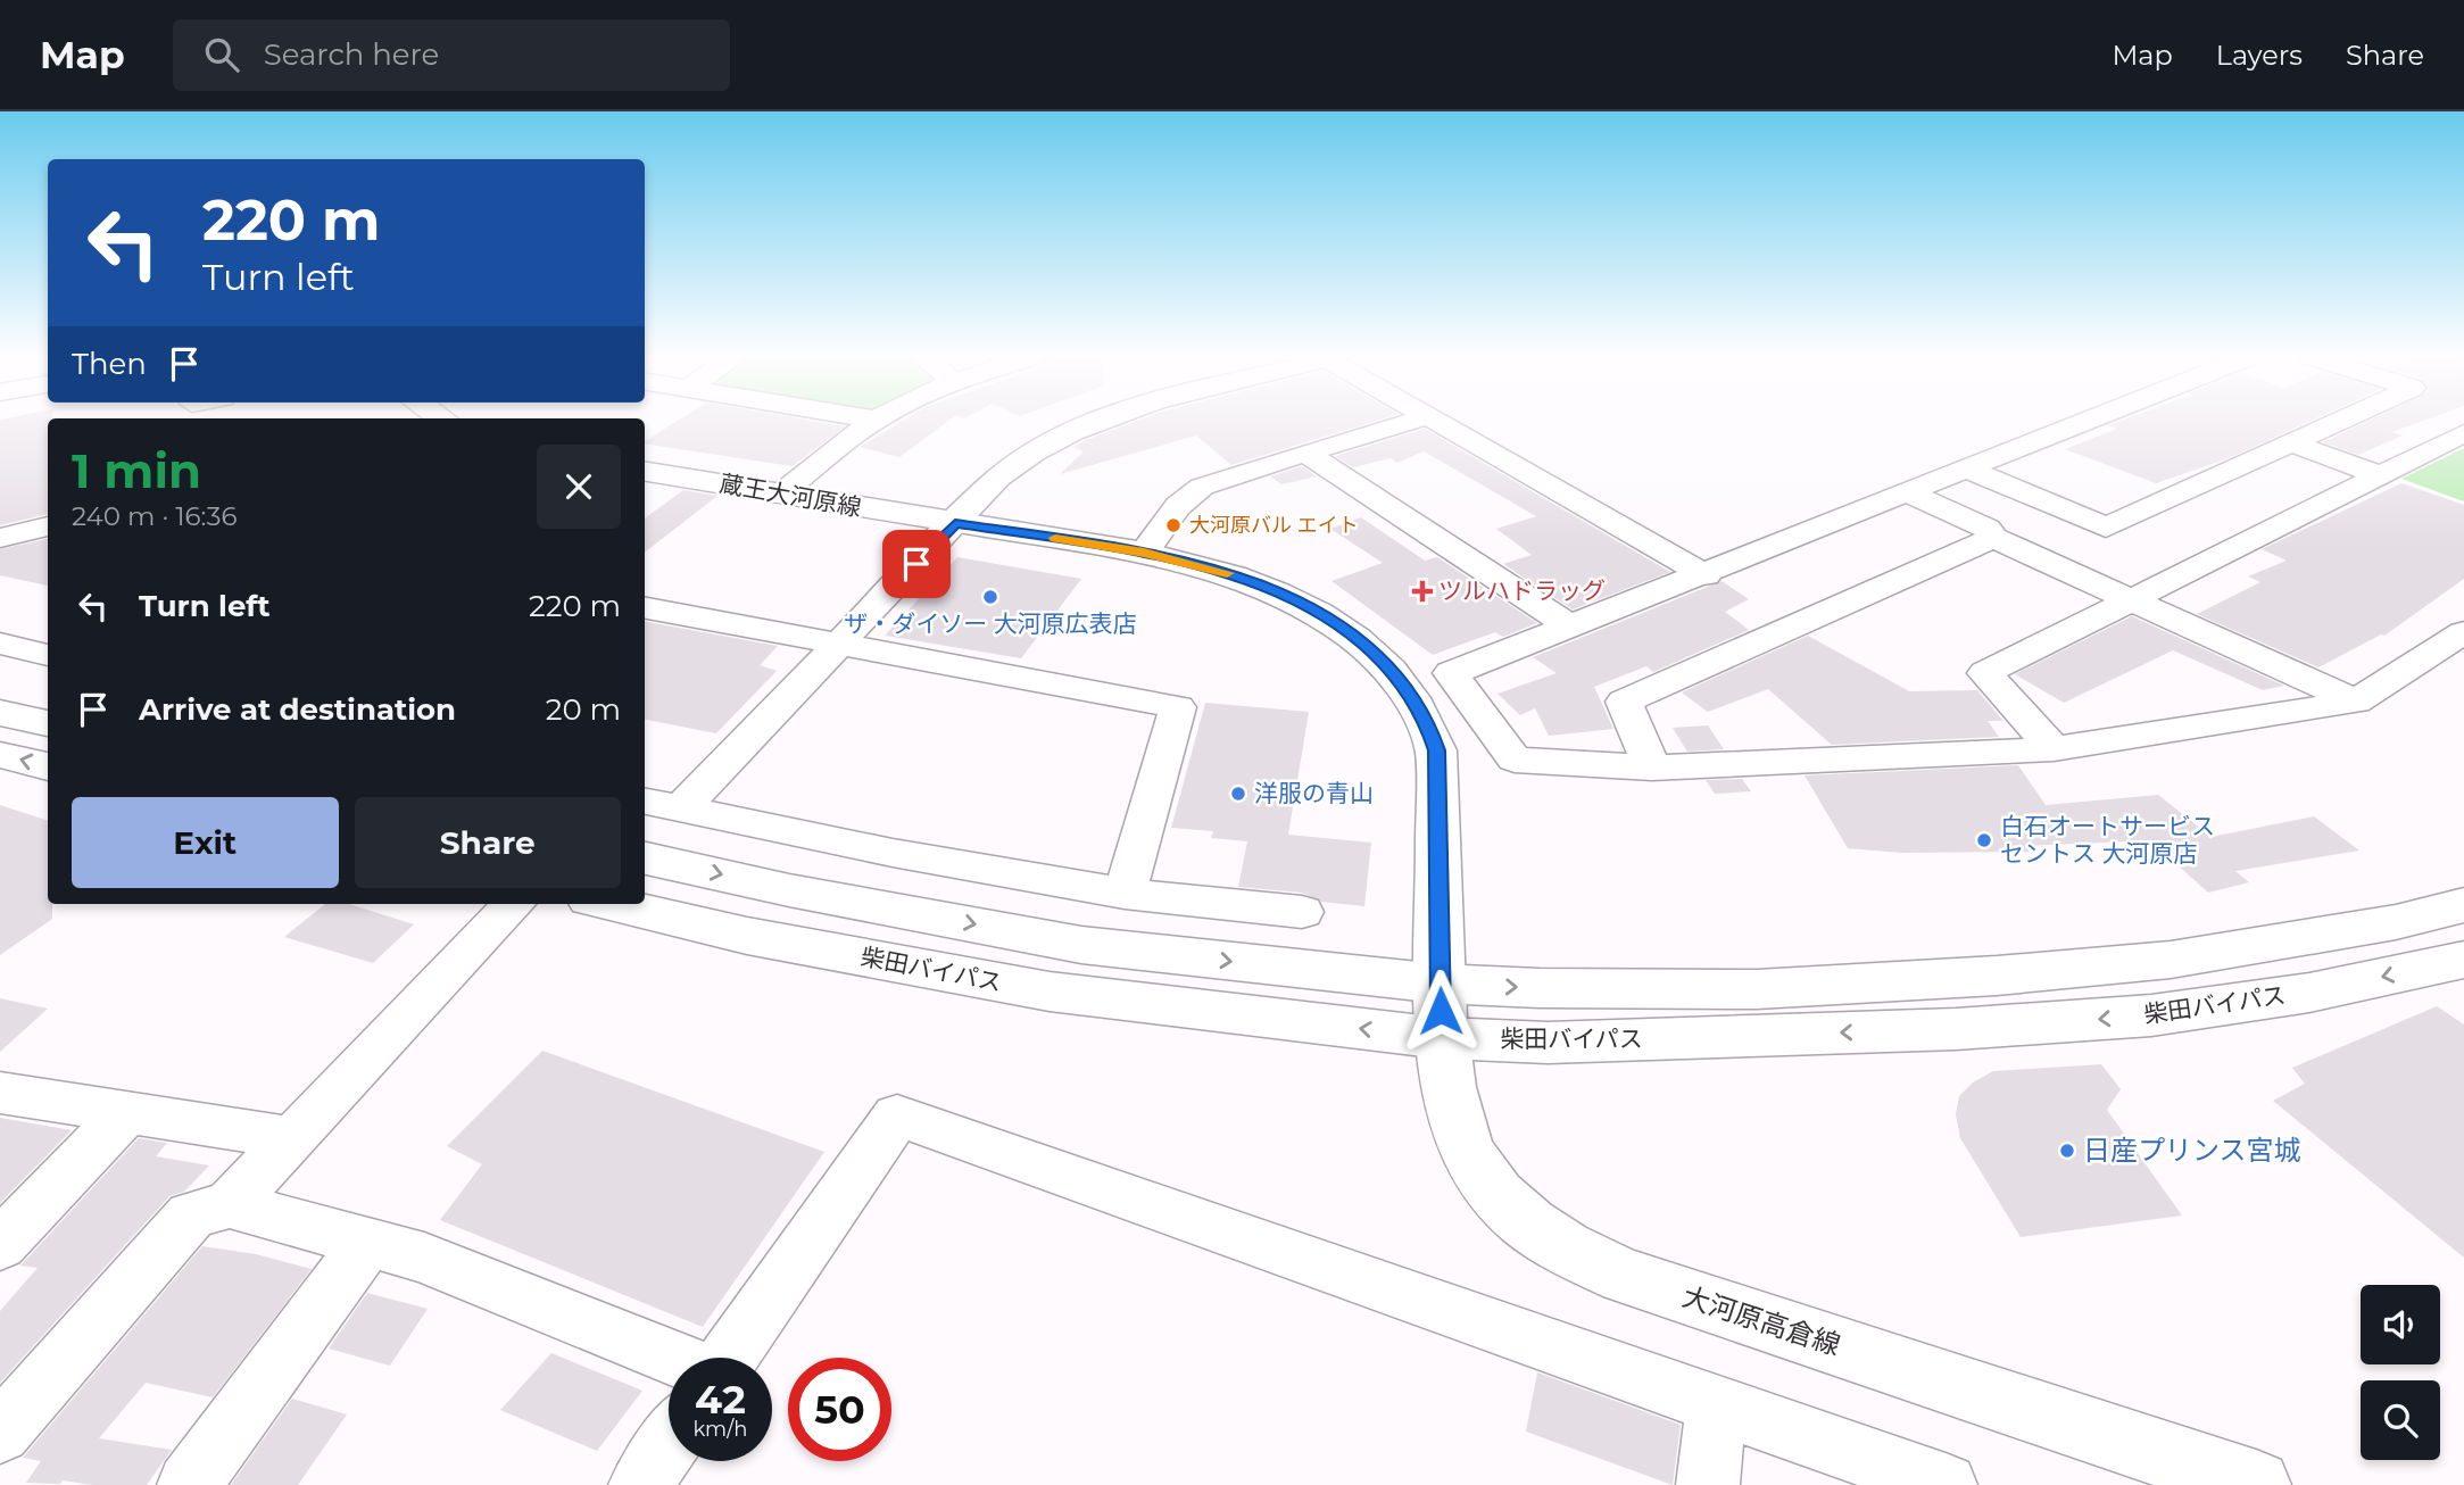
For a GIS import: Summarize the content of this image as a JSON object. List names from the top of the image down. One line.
{"streets":{"main road":["蔵王大河原線","柴田バイパス","大河原高倉線"]},"crossings":[["蔵王大河原線","柴田バイパス"],["蔵王大河原線","大河原高倉線"],["柴田バイパス","大河原高倉線"]],"places":{"other":["大河原バル エイト","ザ・ダイソー 大河原広表店","洋服の青山","白石オートサービス セントス 大河原店","日産プリンス宮城"],"health":["ツルハドラッグ"]},"page":{"header":"Map","search":"Search here","nav":["Map","Layers","Share"],"turn":["220 m","Turn left"],"then":"Then","heading":["1 min","240 m · 16:36"],"list":[{"name":"Turn left","value":"220 m"},{"name":"Arrive at destination","value":"20 m"}],"buttons":["Exit","Share"],"speed":"42 km/h","limit":"50"}}
